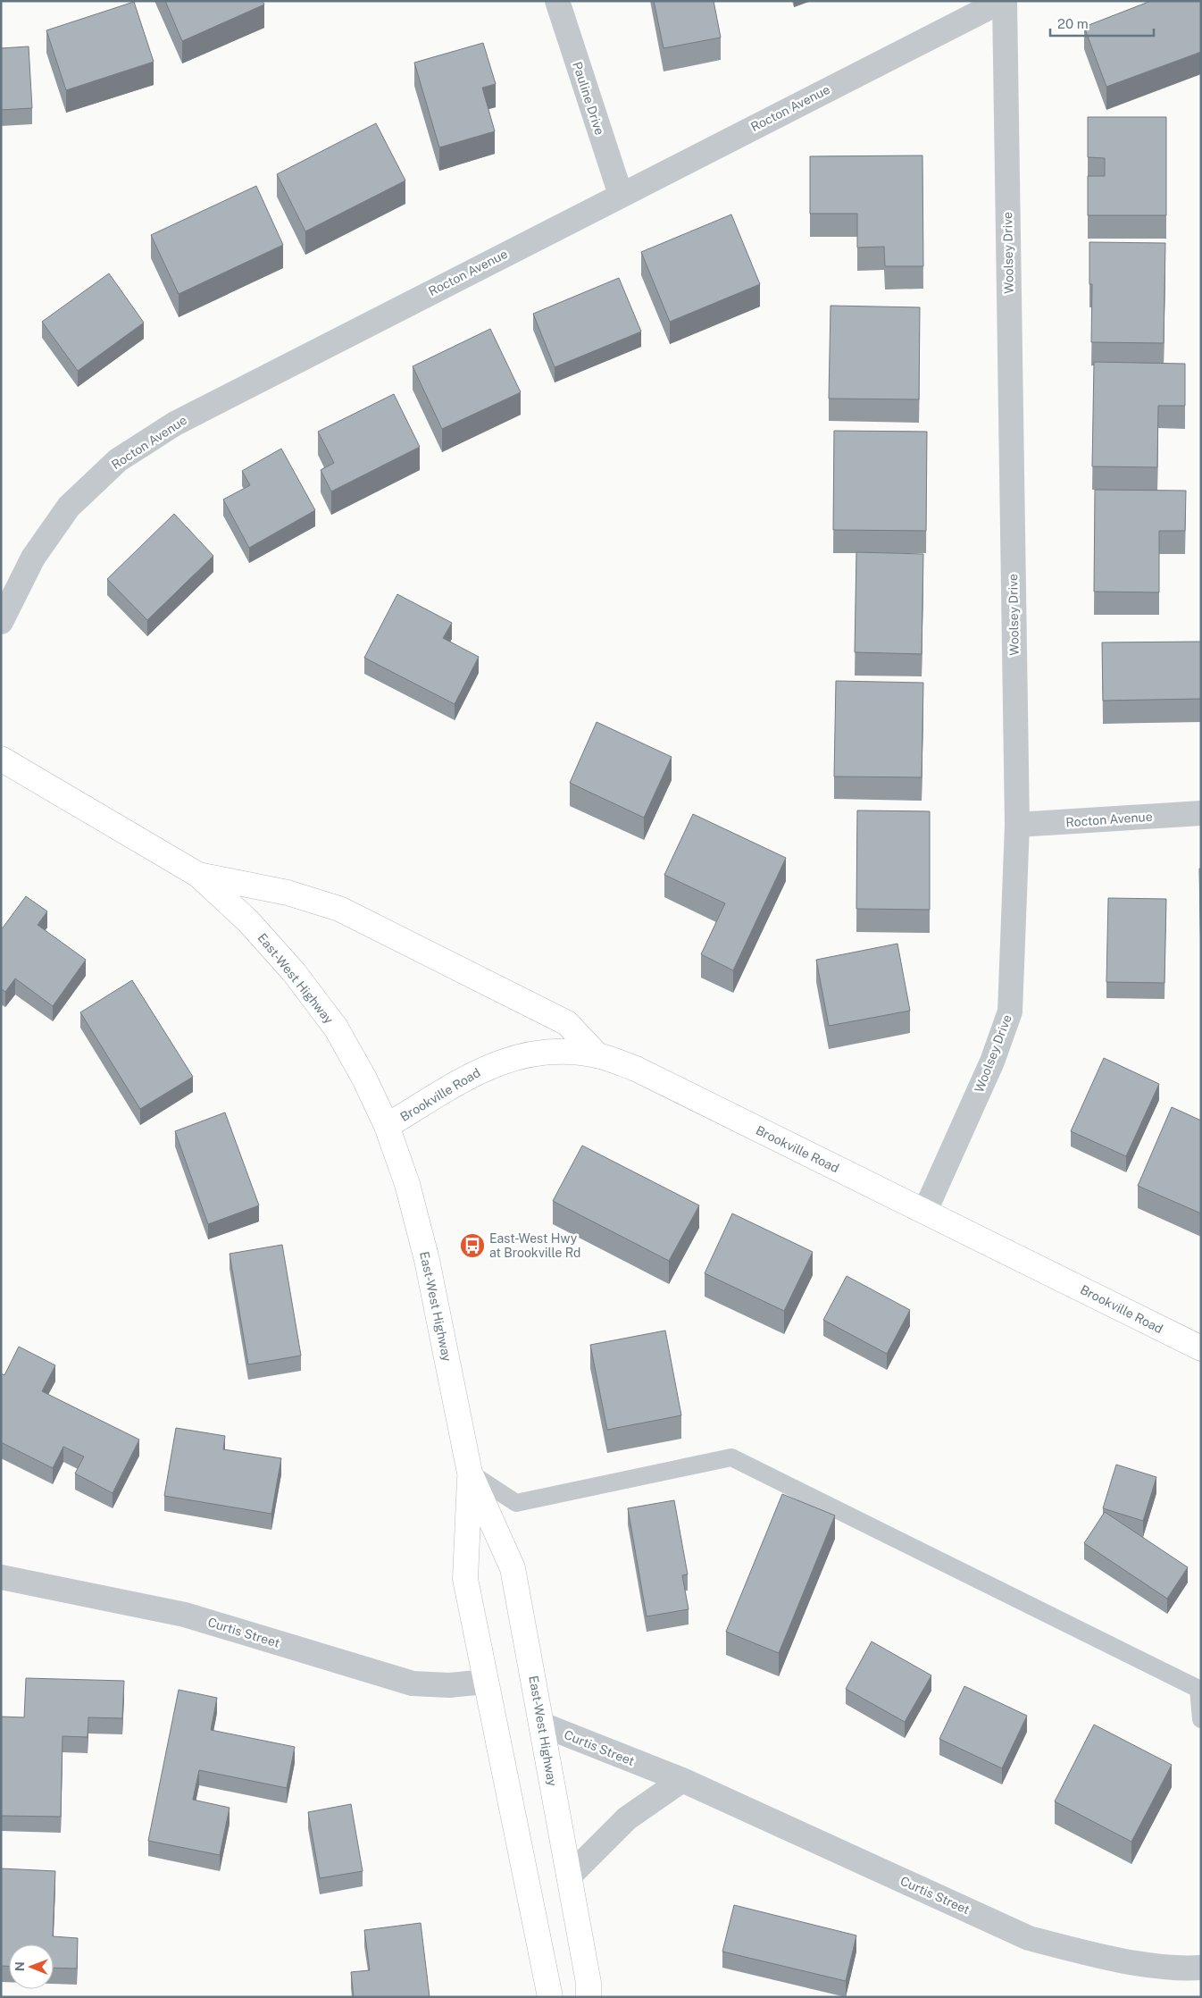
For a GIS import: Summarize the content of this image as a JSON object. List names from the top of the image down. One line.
{"streets":{"main road":["East-West Highway","Brookville Road"],"street":["Pauline Drive","Rocton Avenue","Woolsey Drive","Curtis Street"]},"crossings":[["Pauline Drive","Rocton Avenue"],["Rocton Avenue","Woolsey Drive"],["Woolsey Drive","Brookville Road"],["East-West Highway","Brookville Road"],["East-West Highway","Curtis Street"]],"places":{"bus stop":["East-West Hwy at Brookville Rd"]},"scale_bar":"20 m","north":"left"}
